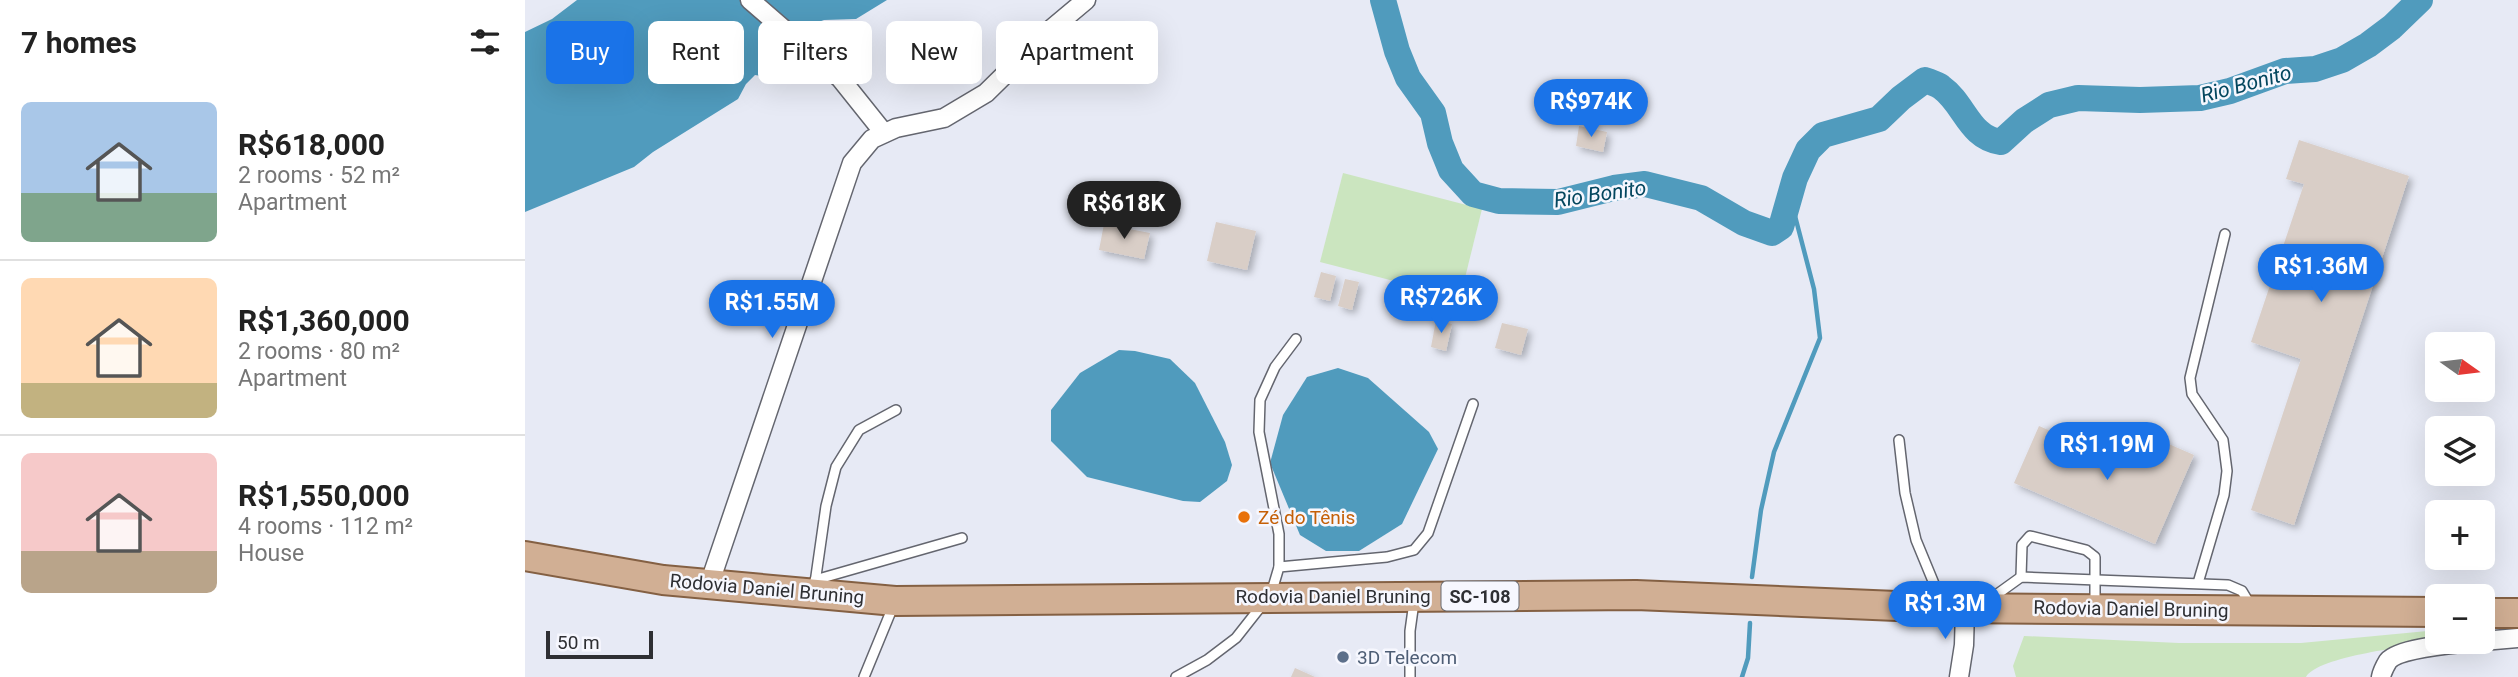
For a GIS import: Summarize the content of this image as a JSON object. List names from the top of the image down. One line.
{"streets":{"main road":["Rodovia Daniel Bruning","SC-108"]},"water":["Rio Bonito"],"places":["Zé do Tênis","3D Telecom"],"scale_bar":"50 m","north":"right","page":{"heading":"7 homes","chip":["Buy","Rent","Filters","New","Apartment"],"price":["R$974K","R$618K","R$1.36M","R$726K","R$1.55M","R$1.19M","R$1.3M"],"list":[{"name":"R$618,000","note":"2 rooms · 52 m² · Apartment"},{"name":"R$1,360,000","note":"2 rooms · 80 m² · Apartment"},{"name":"R$1,550,000","note":"4 rooms · 112 m² · House"}],"map_buttons":["+","−"],"scale":"50 m"}}
